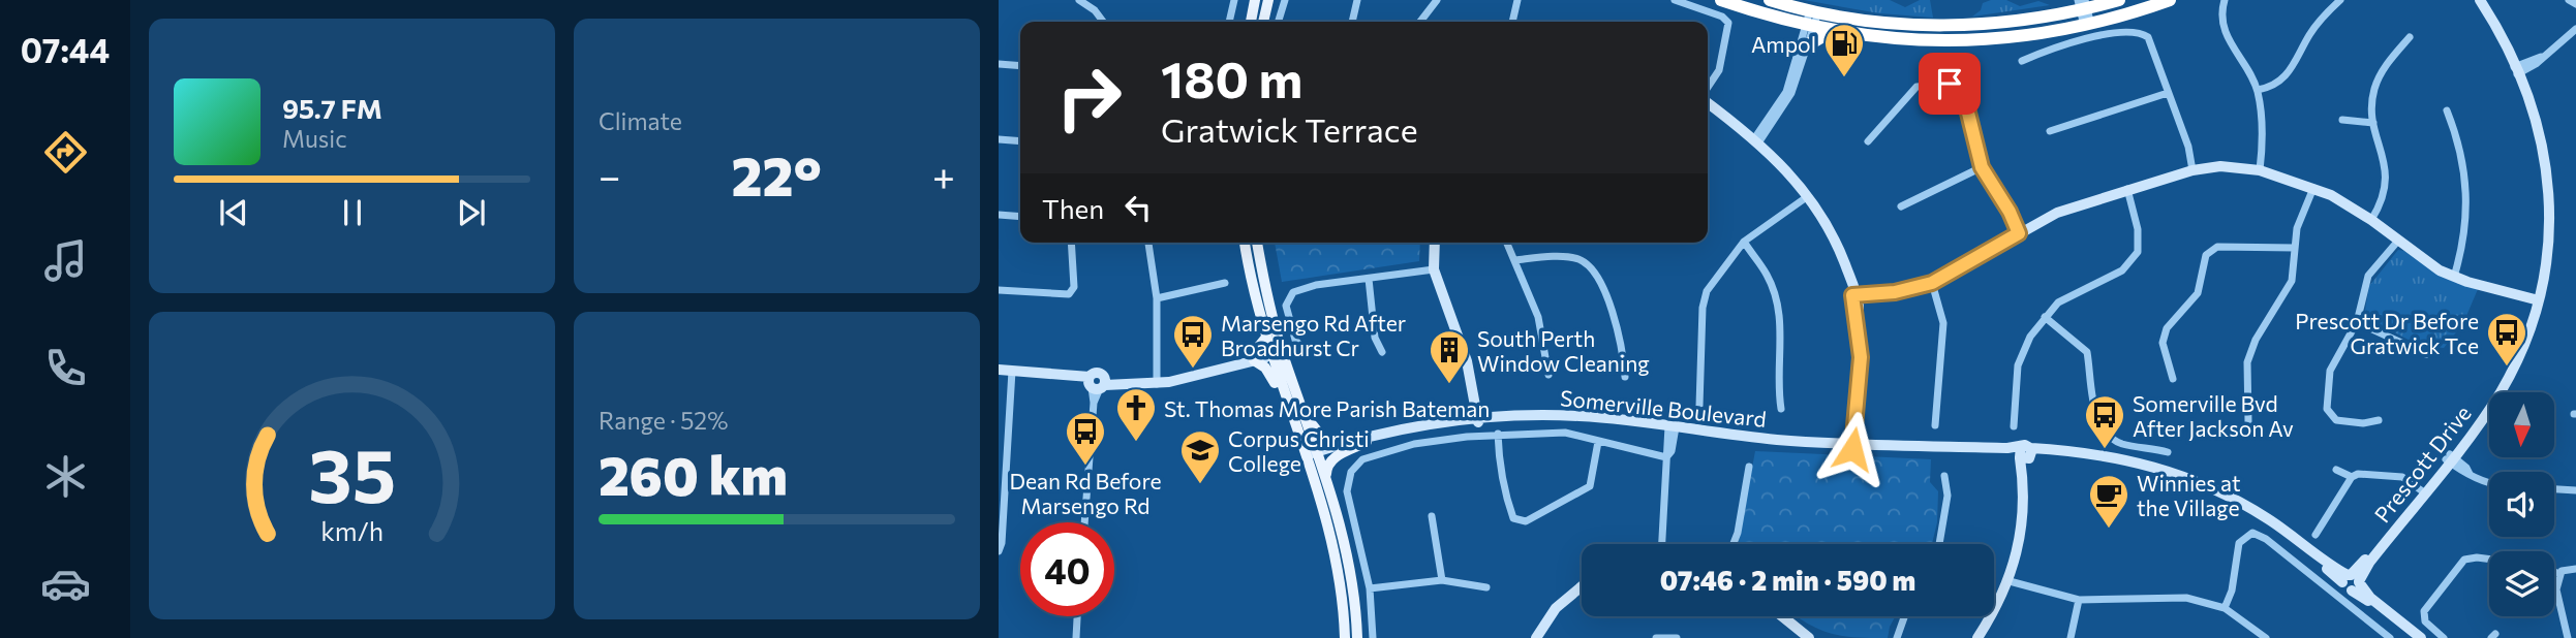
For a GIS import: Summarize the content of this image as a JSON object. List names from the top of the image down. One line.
{"streets":{"street":["Somerville Boulevard","Prescott Drive"]},"crossings":[["Somerville Boulevard","Prescott Drive"]],"places":{"fuel station":["Ampol"],"bus stop":["Prescott Dr Before Gratwick Tce","Marsengo Rd After Broadhurst Cr","Somerville Bvd After Jackson Av","Dean Rd Before Marsengo Rd"],"building":["South Perth Window Cleaning"],"church":["St. Thomas More Parish Bateman"],"school or university":["Corpus Christi College"],"cafe":["Winnies at the Village"]},"north":"bottom","page":{"tabs":"07:44","tile":["Climate",["Range · 52%","260 km"]],"turn":["180 m","Gratwick Terrace"],"song":["95.7 FM","Music"],"heat":["−","22°","+"],"then":"Then","limit":"40","trip":"07:46 · 2 min · 590 m","gauge":["35","km/h"]}}
